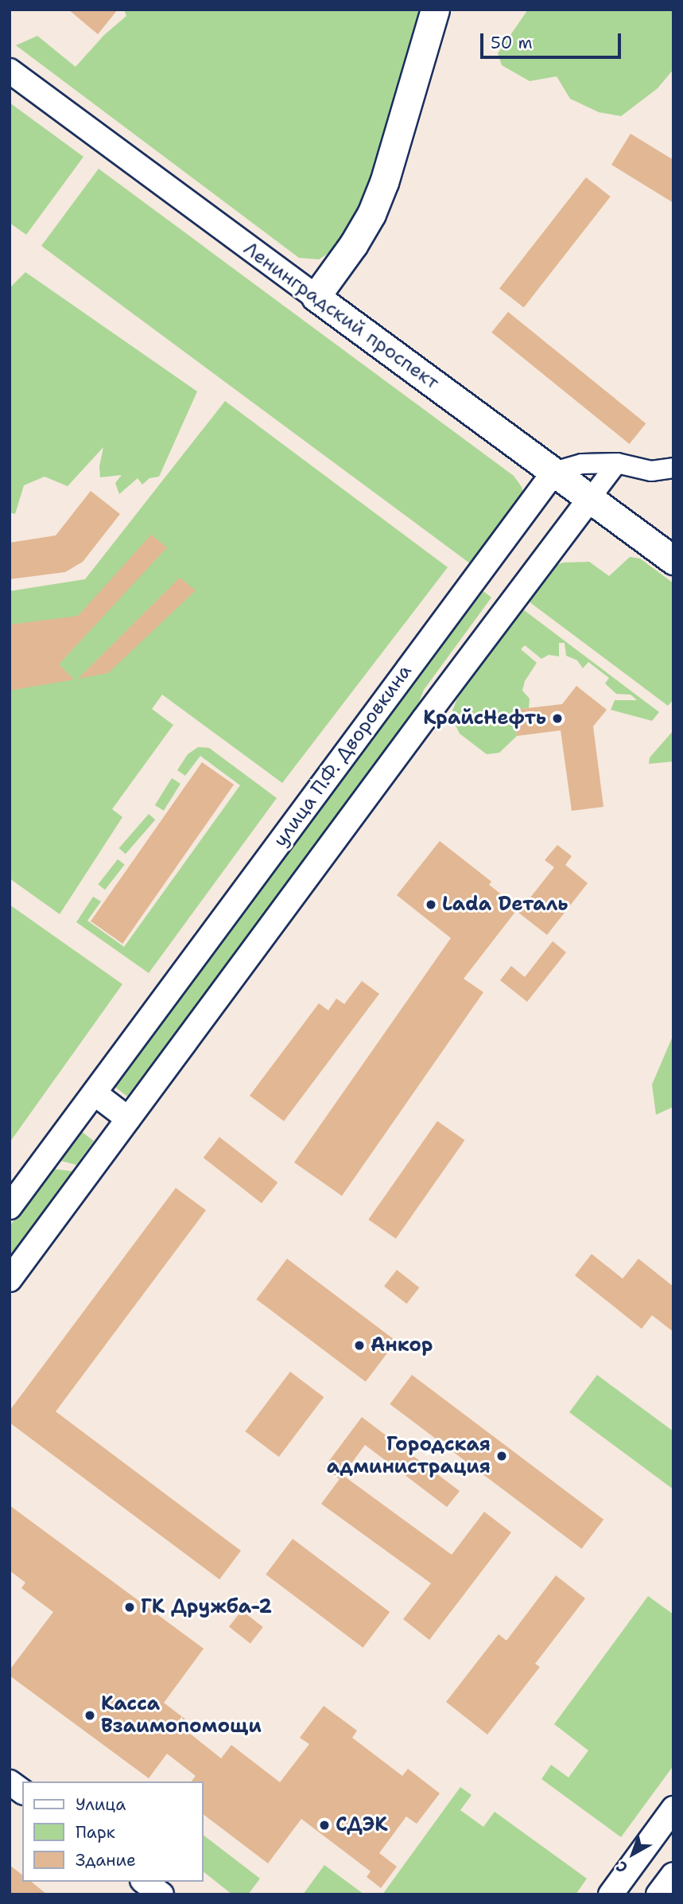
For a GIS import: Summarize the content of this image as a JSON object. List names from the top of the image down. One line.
{"streets":{"main road":["Ленинградский проспект"],"street":["улица П.Ф. Дворовкина"]},"crossings":[["Ленинградский проспект","улица П.Ф. Дворовкина"]],"places":["КрайсНефть","Lada Dеталь","Анкор","Городская администрация","ГК Дружба-2","Касса Взаимопомощи","СДЭК"],"legend":["Улица","Парк","Здание"],"scale_bar":"50 m","north":"bottom left"}
